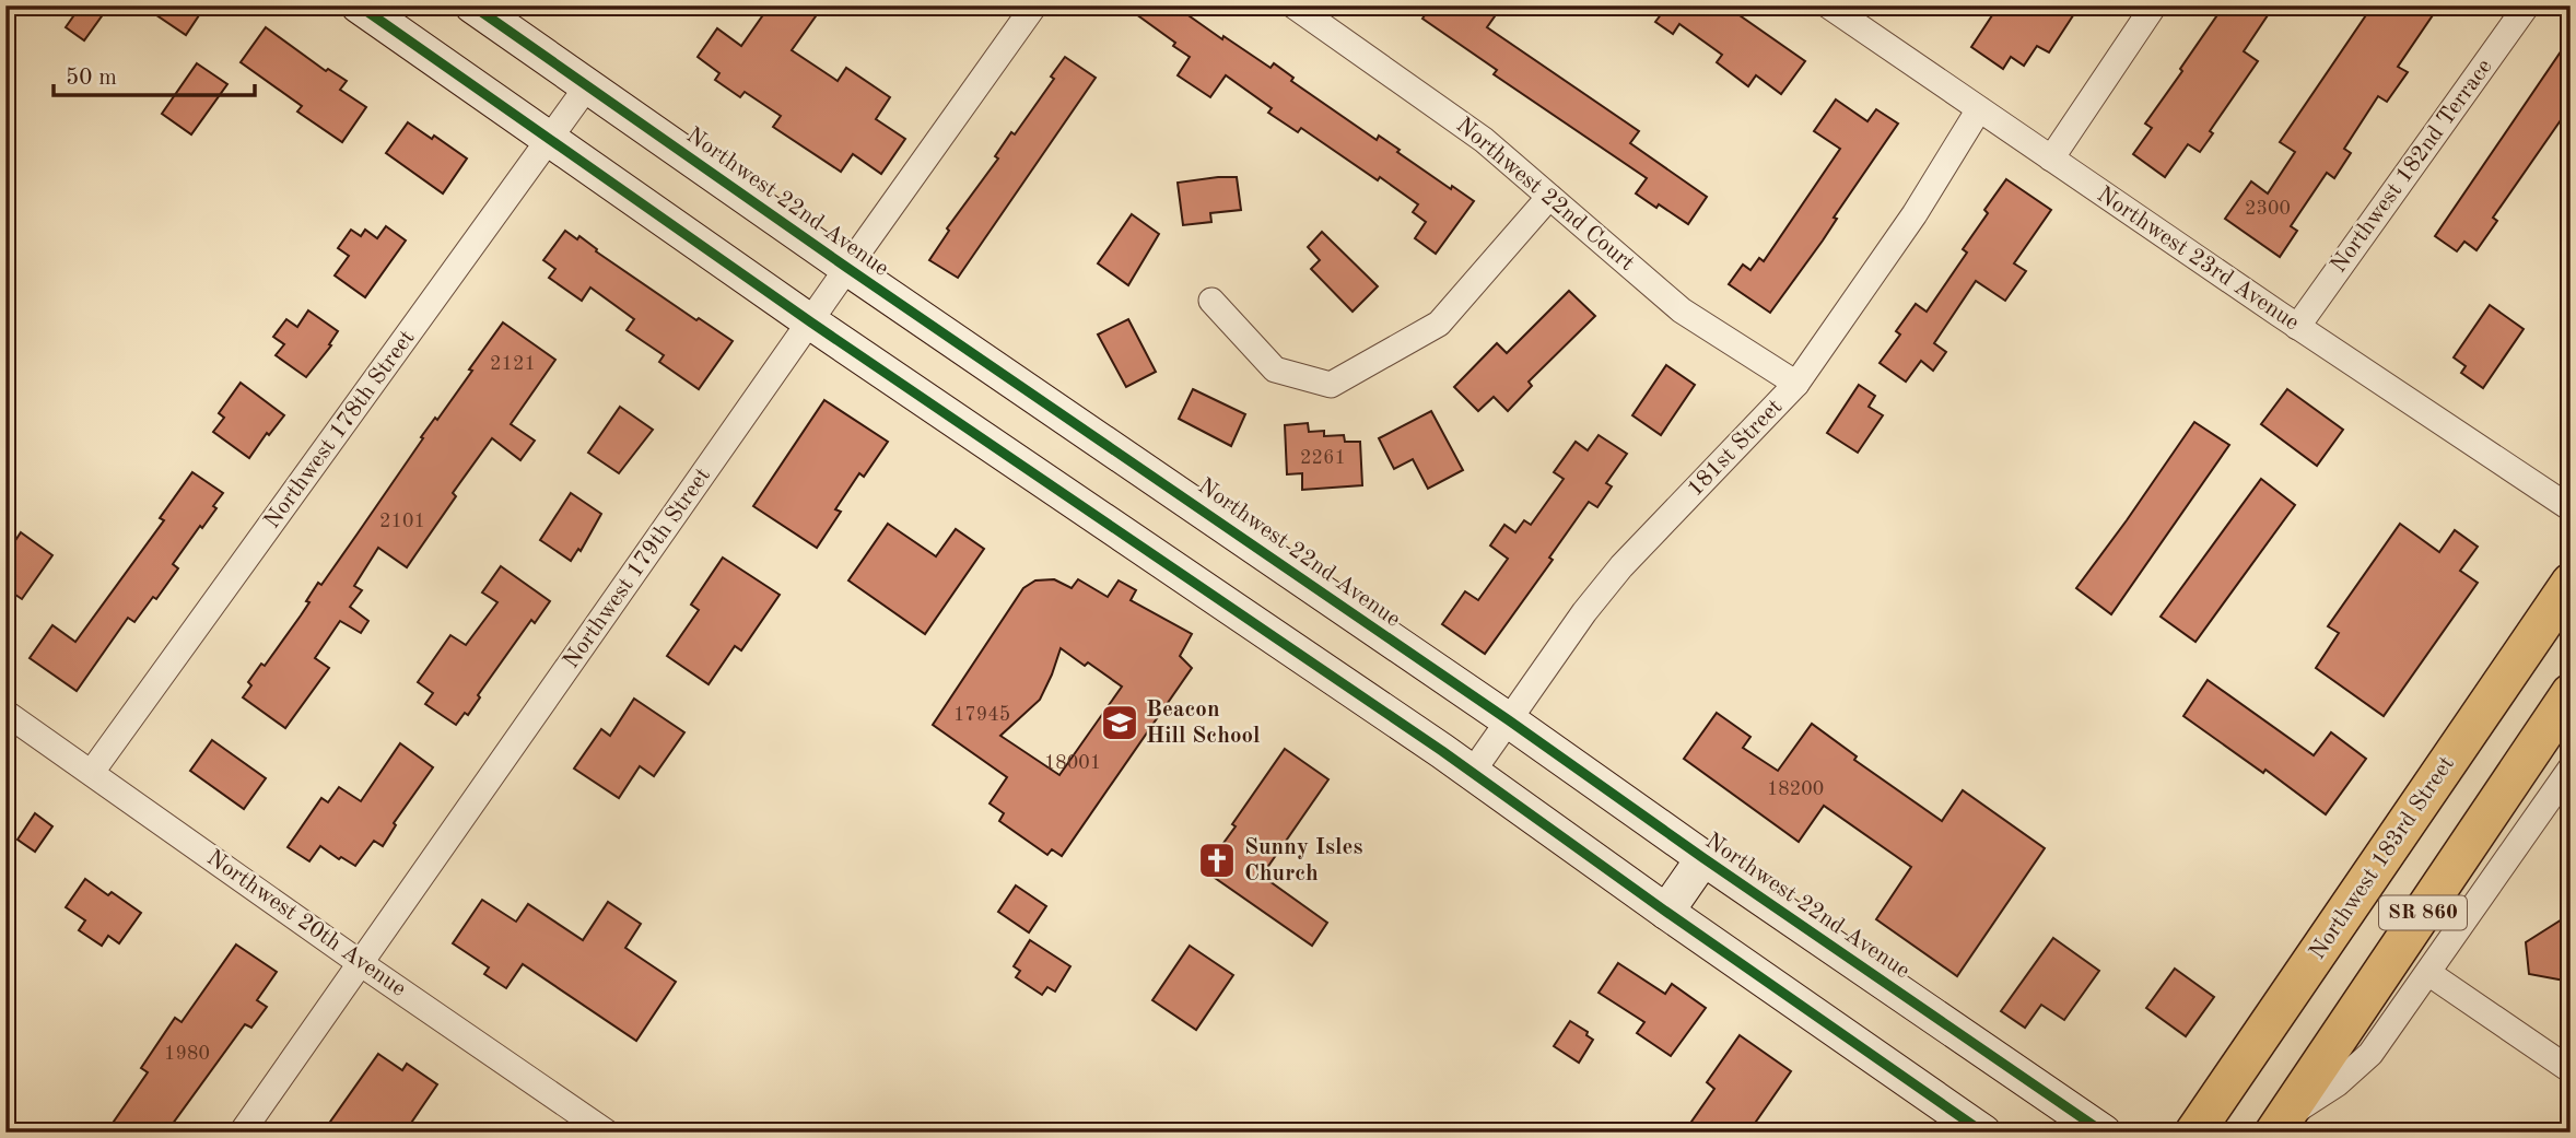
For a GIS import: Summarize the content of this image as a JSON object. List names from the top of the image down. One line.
{"streets":{"main road":["Northwest 22nd Avenue","Northwest 183rd Street","SR 860"],"street":["Northwest 182nd Terrace","Northwest 22nd Court","Northwest 23rd Avenue","Northwest 178th Street","181st Street","Northwest 179th Street","Northwest 20th Avenue"]},"crossings":[["Northwest 182nd Terrace","Northwest 23rd Avenue"],["Northwest 22nd Court","181st Street"],["Northwest 22nd Avenue","Northwest 178th Street"],["Northwest 22nd Avenue","181st Street"],["Northwest 22nd Avenue","Northwest 179th Street"],["Northwest 23rd Avenue","181st Street"],["Northwest 178th Street","Northwest 20th Avenue"],["Northwest 179th Street","Northwest 20th Avenue"]],"places":{"school or university":["Beacon Hill School"],"church":["Sunny Isles Church"]},"house_numbers":["2300","2121","2261","2101","17945","18001","18200","1980"],"scale_bar":"50 m"}
